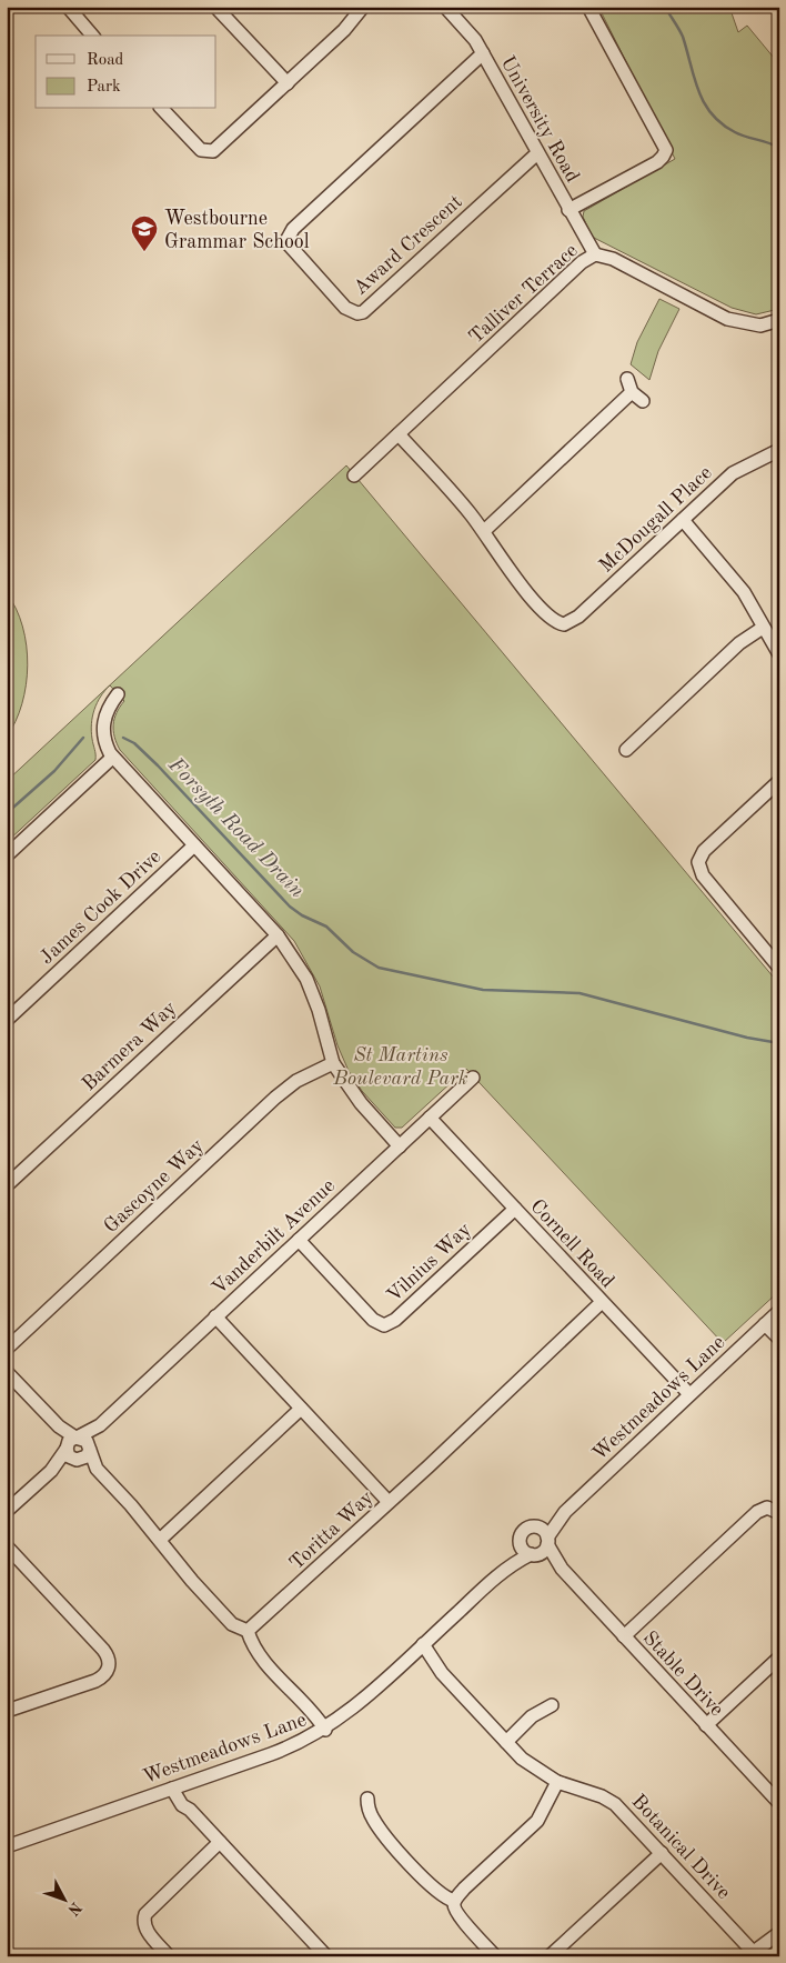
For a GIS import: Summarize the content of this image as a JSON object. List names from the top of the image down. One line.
{"streets":{"street":["University Road","Award Crescent","Talliver Terrace","McDougall Place","James Cook Drive","Barmera Way","Gascoyne Way","Vanderbilt Avenue","Cornell Road","Vilnius Way","Westmeadows Lane","Toritta Way","Stable Drive","Botanical Drive"]},"crossings":[["University Road","Award Crescent"],["University Road","Talliver Terrace"],["Vanderbilt Avenue","Cornell Road"],["Vanderbilt Avenue","Vilnius Way"],["Cornell Road","Vilnius Way"],["Cornell Road","Westmeadows Lane"],["Cornell Road","Toritta Way"],["Westmeadows Lane","Stable Drive"],["Westmeadows Lane","Botanical Drive"]],"water":["Forsyth Road Drain"],"parks":["St Martins Boulevard Park"],"places":{"school or university":["Westbourne Grammar School"]},"legend":["Road","Park"],"north":"bottom right"}
